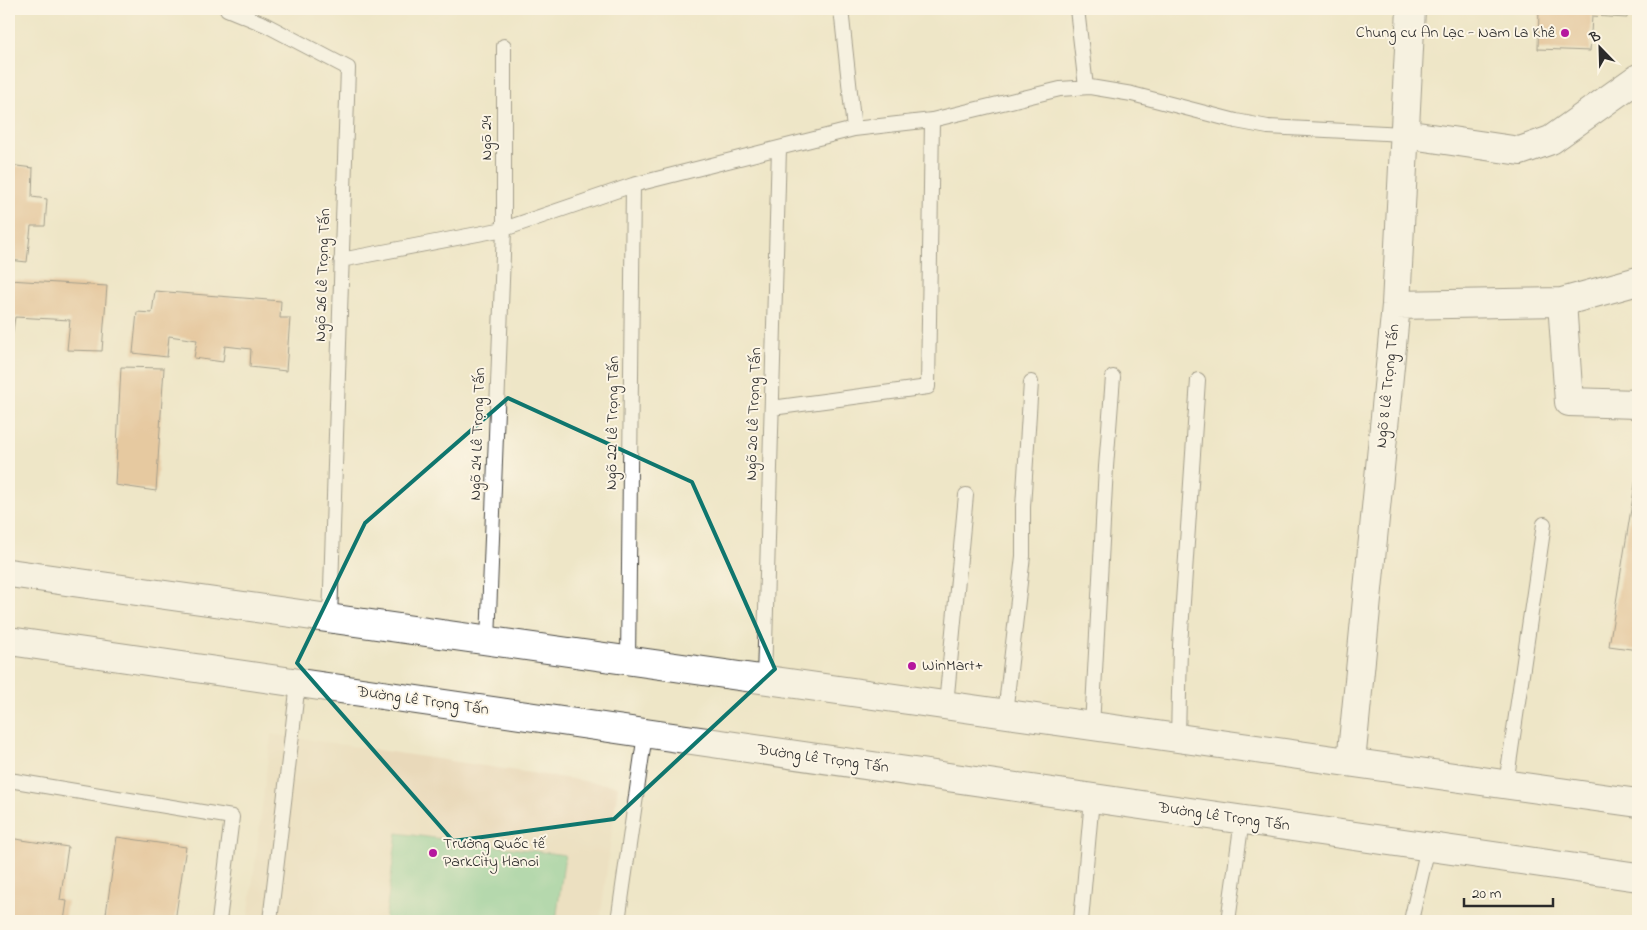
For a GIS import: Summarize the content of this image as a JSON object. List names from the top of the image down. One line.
{"streets":{"main road":["Ngõ 8 Lê Trọng Tấn","Đường Lê Trọng Tấn"],"lane":["Ngõ 24","Ngõ 26 Lê Trọng Tấn","Ngõ 20 Lê Trọng Tấn","Ngõ 22 Lê Trọng Tấn","Ngõ 24 Lê Trọng Tấn"]},"crossings":[["Ngõ 24","Ngõ 24 Lê Trọng Tấn"]],"places":["Chung cư An Lạc - Nam La Khê","WinMart+","Trường Quốc tế ParkCity Hanoi"],"scale_bar":"20 m","north":"top left"}
